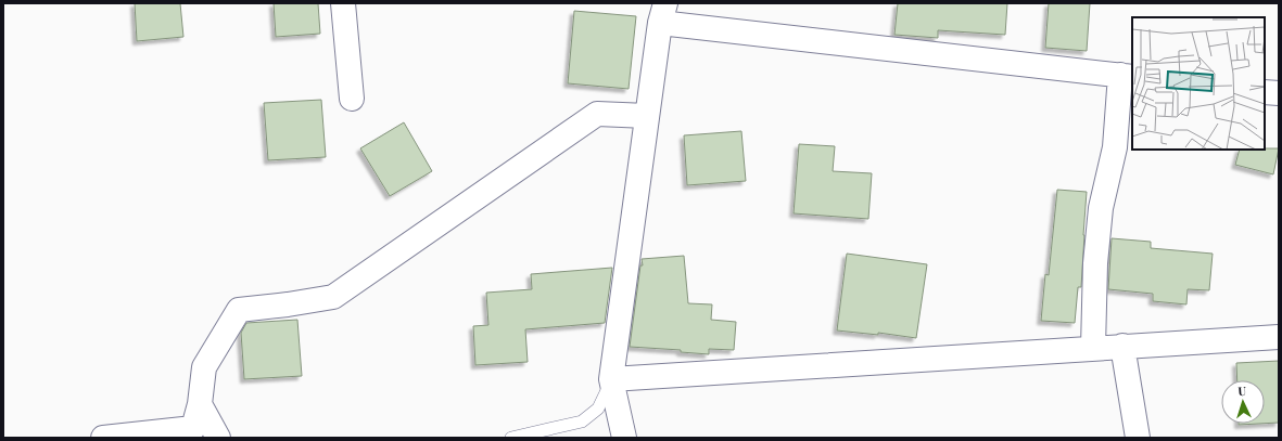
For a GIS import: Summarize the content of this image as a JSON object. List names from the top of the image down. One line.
{"north":"top"}
